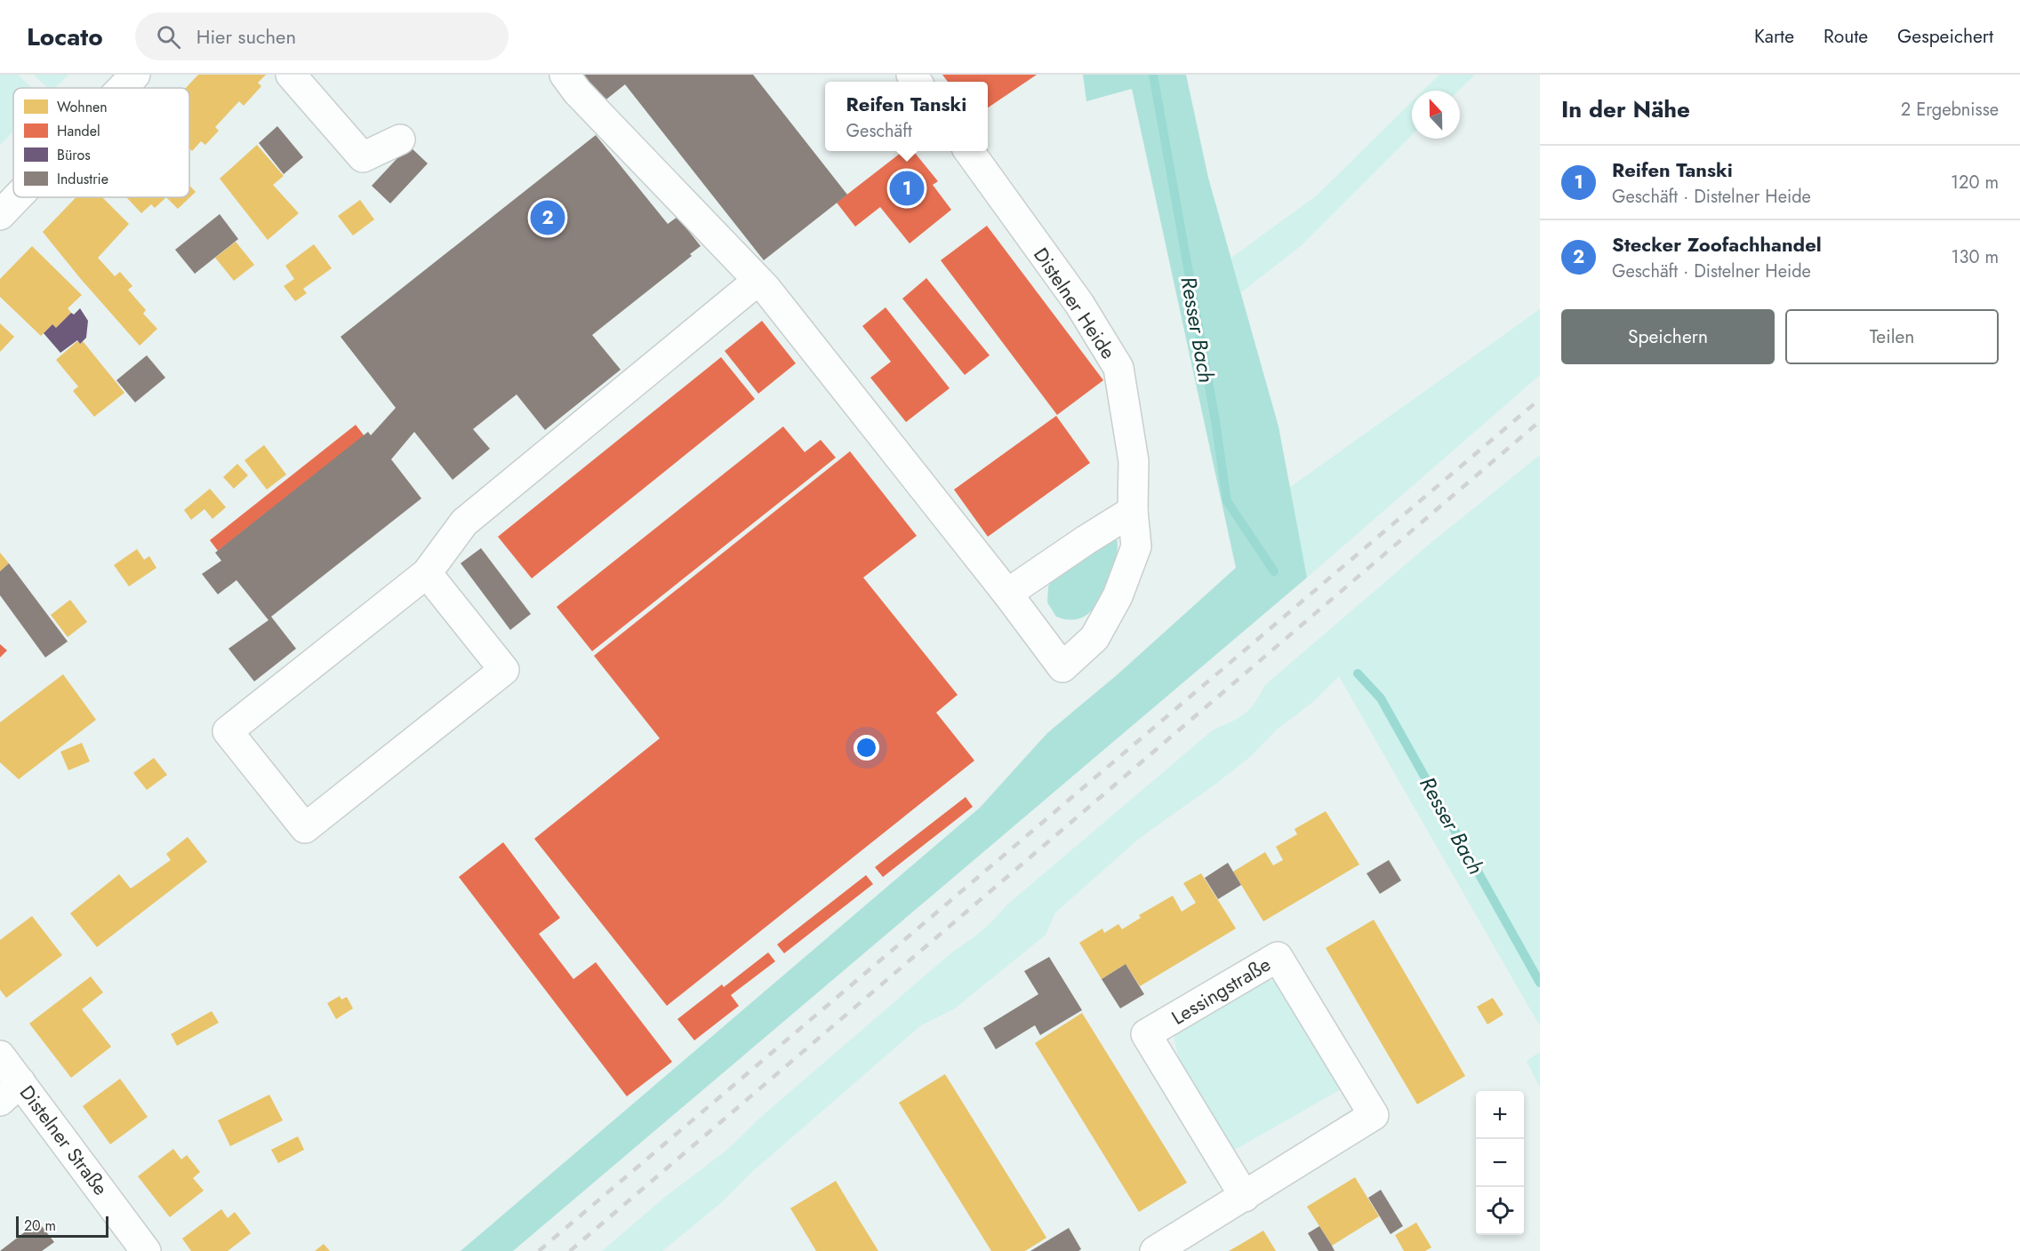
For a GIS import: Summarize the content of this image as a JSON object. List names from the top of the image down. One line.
{"streets":{"street":["Distelner Heide","Lessingstraße","Distelner Straße"]},"water":["Resser Bach"],"legend":["Wohnen","Handel","Büros","Industrie"],"scale_bar":"20 m","north":"top","page":{"header":"Locato","search":"Hier suchen","nav":["Karte","Route","Gespeichert"],"heading":["In der Nähe","2 Ergebnisse"],"popup":["Reifen Tanski","Geschäft"],"list":[{"mark":"1","name":"Reifen Tanski","note":"Geschäft · Distelner Heide","value":"120 m"},{"mark":"2","name":"Stecker Zoofachhandel","note":"Geschäft · Distelner Heide","value":"130 m"}],"pins":["1","2"],"buttons":["Speichern","Teilen"],"map_buttons":["+","−"],"scale":"20 m"}}
